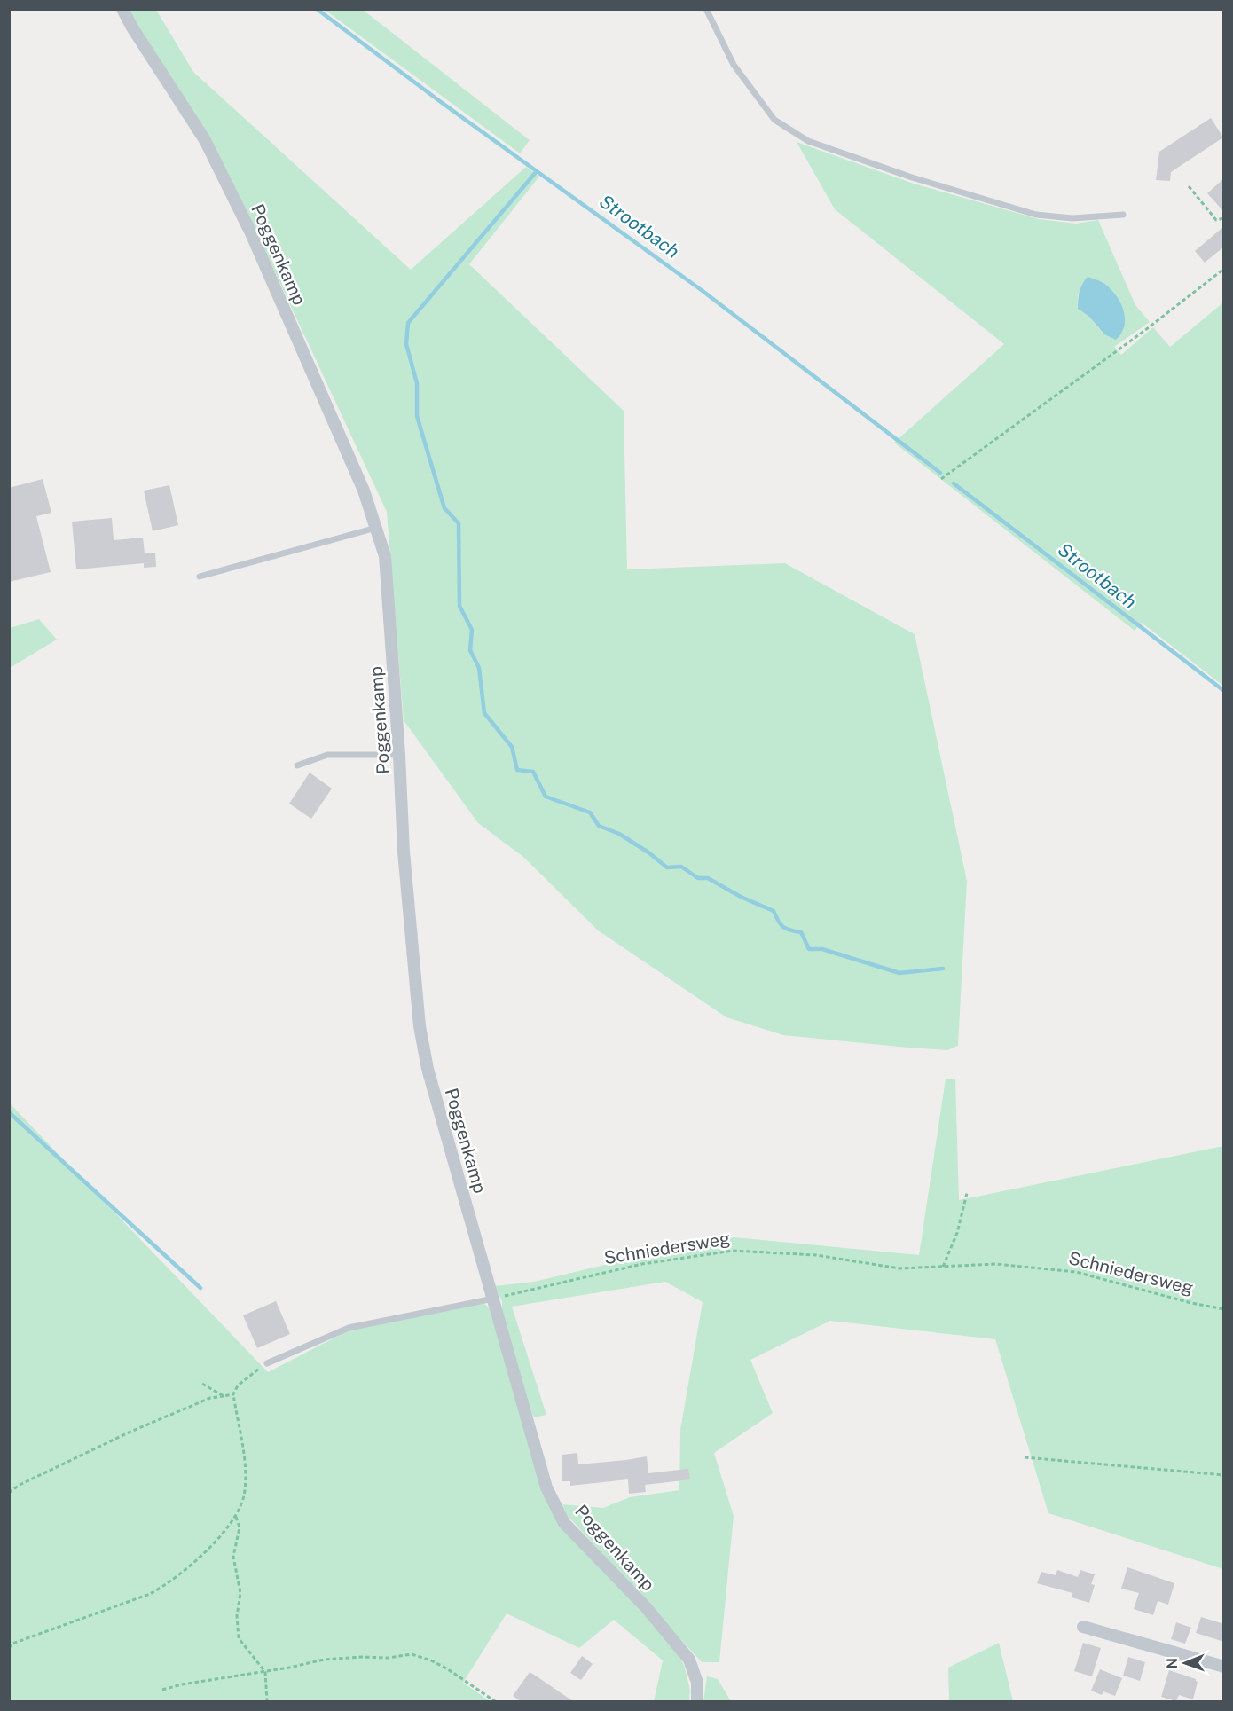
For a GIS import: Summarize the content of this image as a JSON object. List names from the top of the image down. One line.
{"streets":{"street":["Poggenkamp"],"path":["Schniedersweg"]},"crossings":[["Poggenkamp","Schniedersweg"]],"water":["Strootbach"],"north":"left"}
